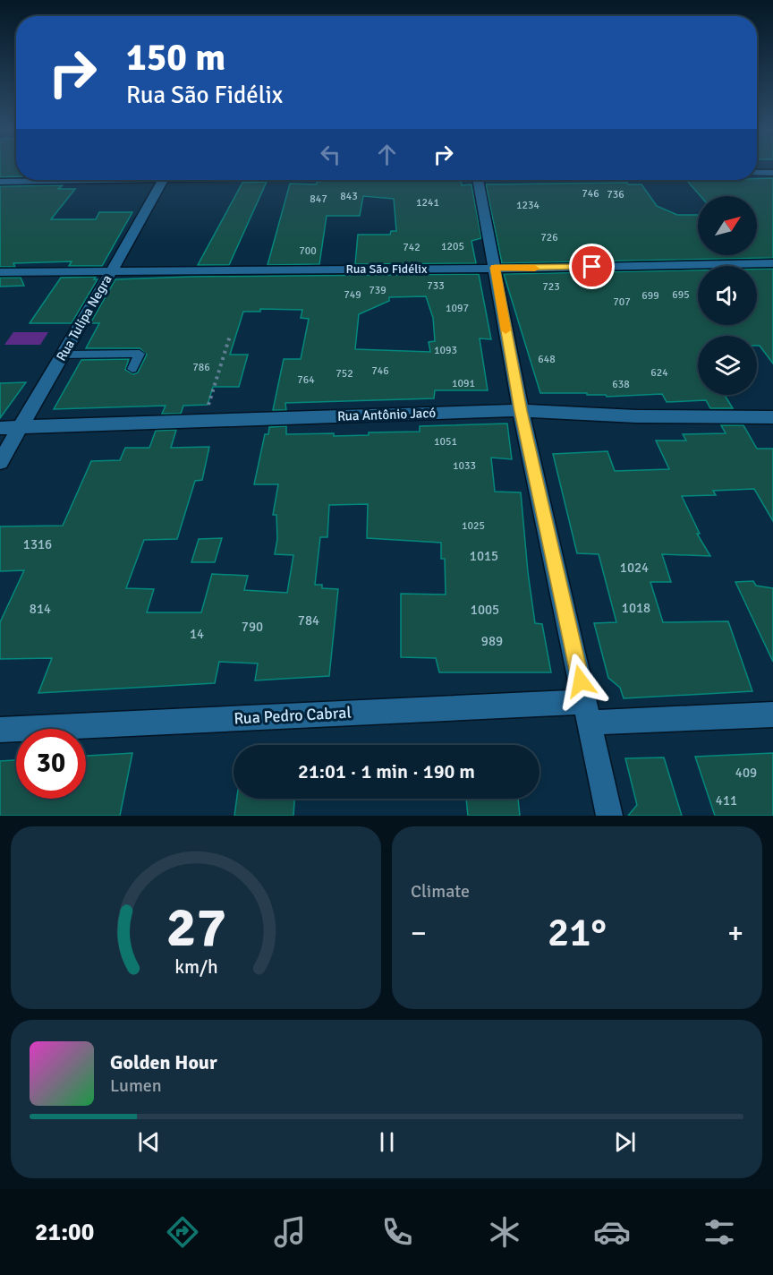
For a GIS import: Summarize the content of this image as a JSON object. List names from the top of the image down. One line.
{"streets":{"street":["Rua São Fidélix","Rua Tulipa Negra","Rua Antônio Jacó","Rua Pedro Cabral"]},"crossings":[["Rua São Fidélix","Rua Tulipa Negra"],["Rua Tulipa Negra","Rua Antônio Jacó"]],"house_numbers":["746","736","843","847","1241","1234","726","1205","742","700","733","723","739","749","695","699","707","1097","1093","648","786","746","624","752","764","1091","638","1051","1033","1025","1316","1015","1024","1018","814","1005","784","790","14","989","409","411"],"north":"top right","page":{"turn":["150 m","Rua São Fidélix"],"limit":"30","trip":"21:01 · 1 min · 190 m","tile":"Climate","heat":["−","21°","+"],"song":["Golden Hour","Lumen"],"tabs":"21:00","gauge":["27","km/h"]}}
